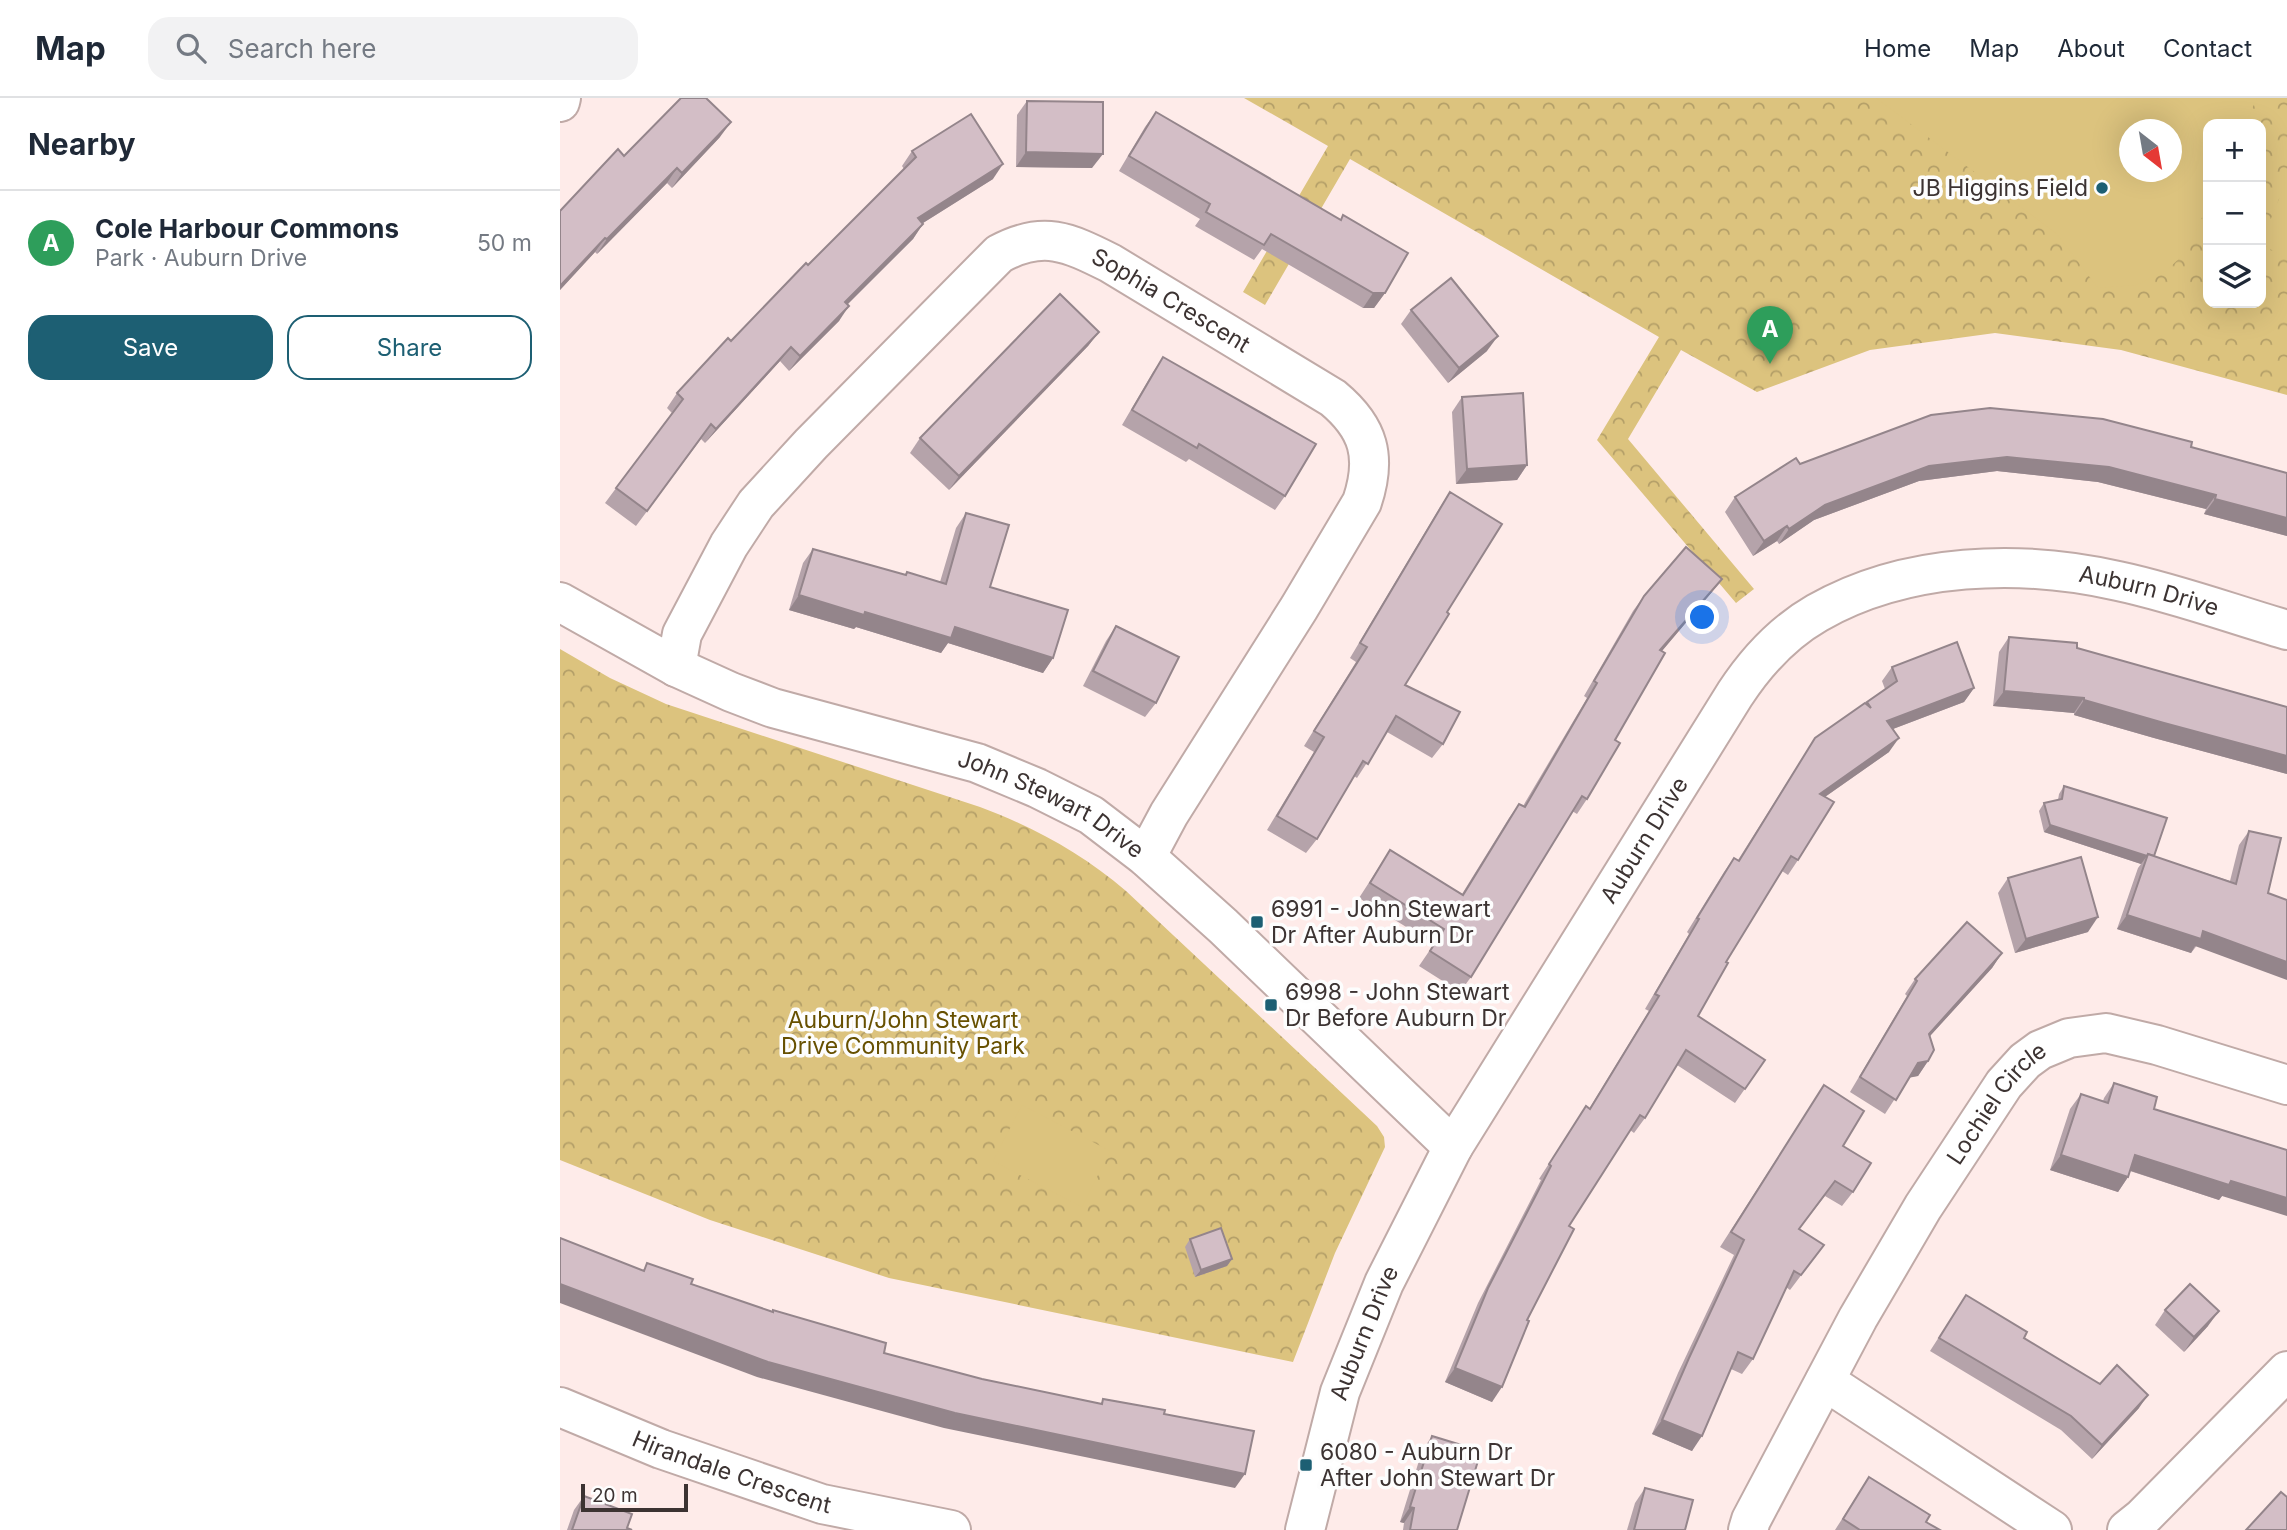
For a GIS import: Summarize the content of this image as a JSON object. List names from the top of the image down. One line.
{"streets":{"street":["Sophia Crescent","Auburn Drive","John Stewart Drive","Lochiel Circle","Hirandale Crescent"]},"crossings":[["Sophia Crescent","John Stewart Drive"],["Auburn Drive","John Stewart Drive"]],"parks":["Auburn/John Stewart Drive Community Park"],"places":{"other":["JB Higgins Field"],"transit":["6991 - John Stewart Dr After Auburn Dr","6998 - John Stewart Dr Before Auburn Dr","6080 - Auburn Dr After John Stewart Dr"]},"scale_bar":"20 m","north":"bottom right","page":{"header":"Map","search":"Search here","nav":["Home","Map","About","Contact"],"heading":"Nearby","map_buttons":["+","−"],"list":[{"mark":"A","name":"Cole Harbour Commons","note":"Park · Auburn Drive","value":"50 m"}],"buttons":["Save","Share"],"pins":"A","scale":"20 m"}}
